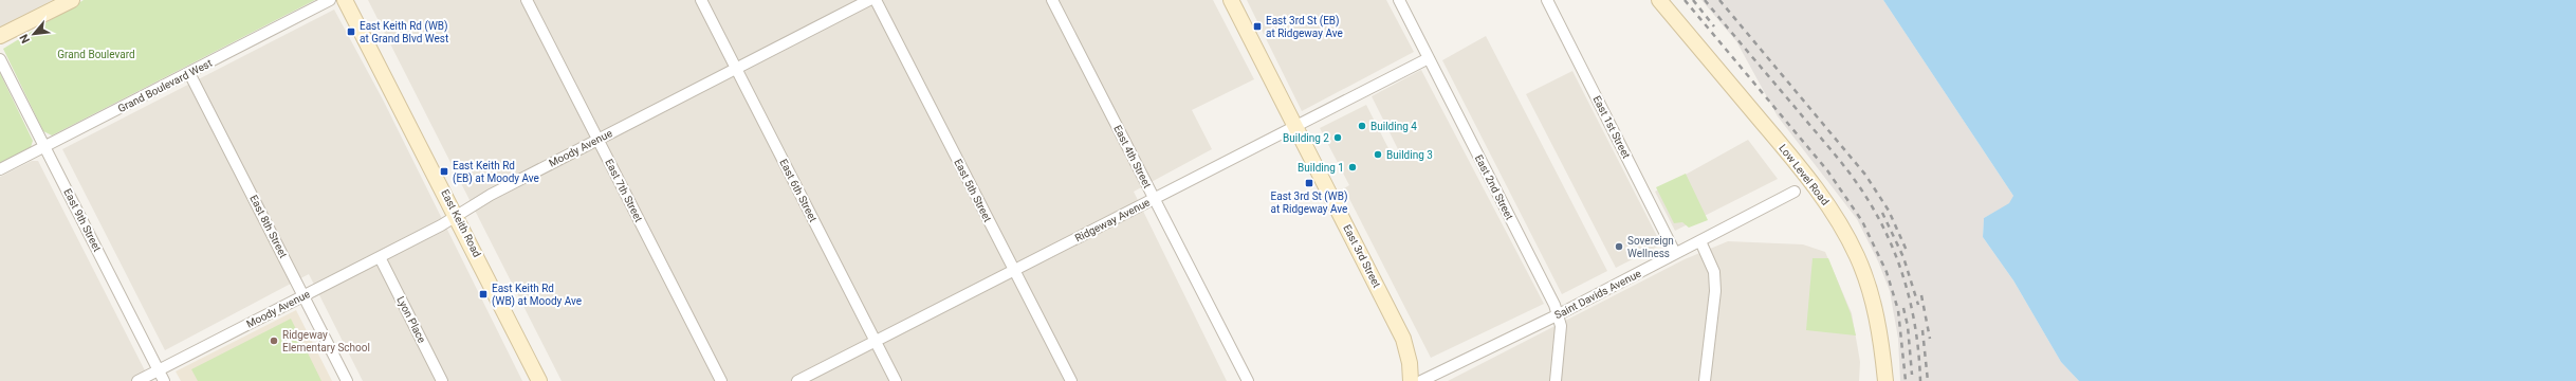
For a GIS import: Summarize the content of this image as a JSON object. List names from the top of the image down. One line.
{"streets":{"street":["Grand Boulevard West","East 1st Street","Moody Avenue","East 4th Street","Low Level Road","East 2nd Street","East 7th Street","East 6th Street","East 5th Street","East 9th Street","Ridgeway Avenue","East Keith Road","East 8th Street","East 3rd Street","Saint Davids Avenue","Lyon Place"]},"crossings":[["Grand Boulevard West","East 9th Street"],["Grand Boulevard West","East 8th Street"],["East 1st Street","Saint Davids Avenue"],["Moody Avenue","East 7th Street"],["Moody Avenue","East 6th Street"],["Moody Avenue","East 9th Street"],["Moody Avenue","East Keith Road"],["Moody Avenue","East 8th Street"],["Moody Avenue","Lyon Place"],["East 4th Street","Ridgeway Avenue"],["East 2nd Street","Ridgeway Avenue"],["East 2nd Street","Saint Davids Avenue"],["East 6th Street","Ridgeway Avenue"],["East 5th Street","Ridgeway Avenue"],["Ridgeway Avenue","East 3rd Street"]],"parks":["Grand Boulevard"],"places":{"transit":["East 3rd St (EB) at Ridgeway Ave","East Keith Rd (WB) at Grand Blvd West","East Keith Rd (EB) at Moody Ave","East 3rd St (WB) at Ridgeway Ave","East Keith Rd (WB) at Moody Ave"],"other":["Building 4","Building 2","Building 3","Building 1","Sovereign Wellness","Ridgeway Elementary School"]},"north":"bottom left"}
